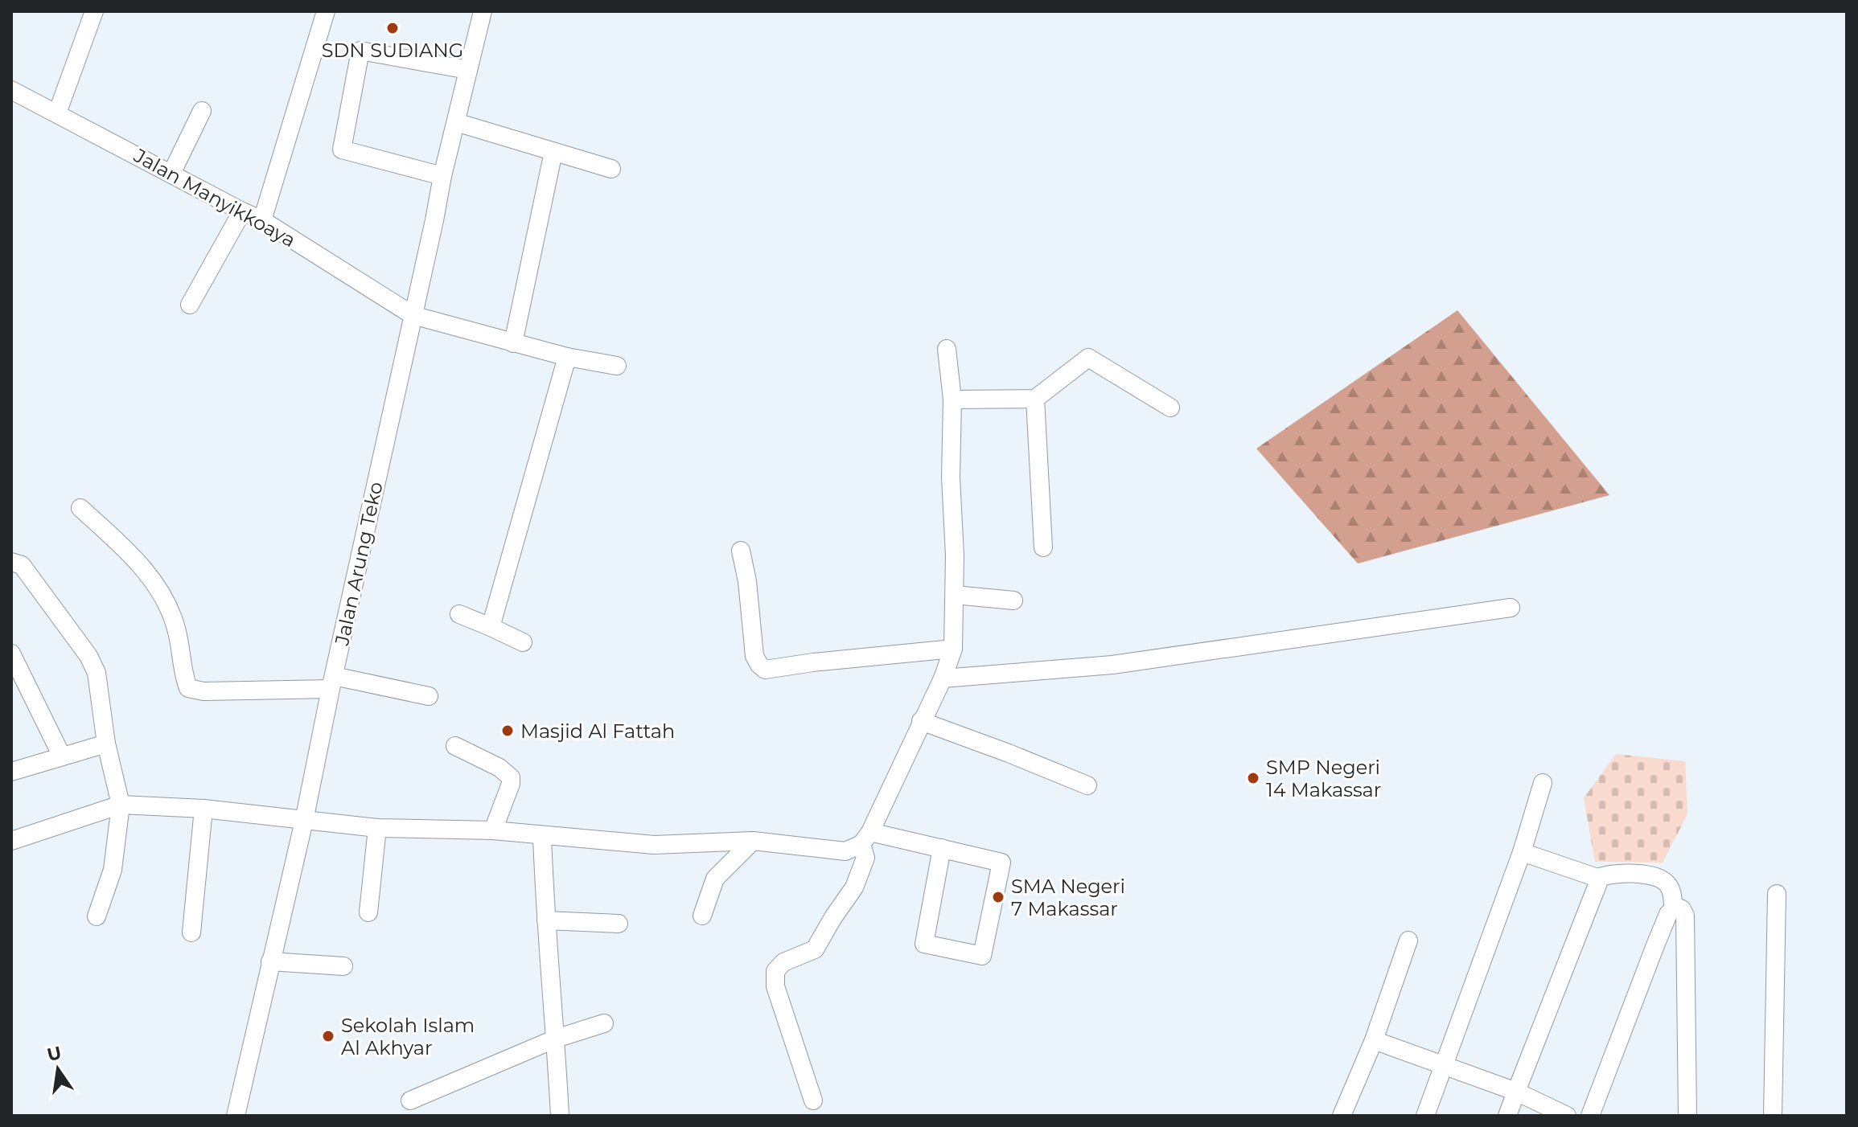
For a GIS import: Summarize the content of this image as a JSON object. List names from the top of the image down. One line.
{"streets":{"street":["Jalan Manyikkoaya","Jalan Arung Teko"]},"crossings":[["Jalan Manyikkoaya","Jalan Arung Teko"]],"places":["SDN SUDIANG","Masjid Al Fattah","SMP Negeri 14 Makassar","SMA Negeri 7 Makassar","Sekolah Islam Al Akhyar"],"north":"top"}
